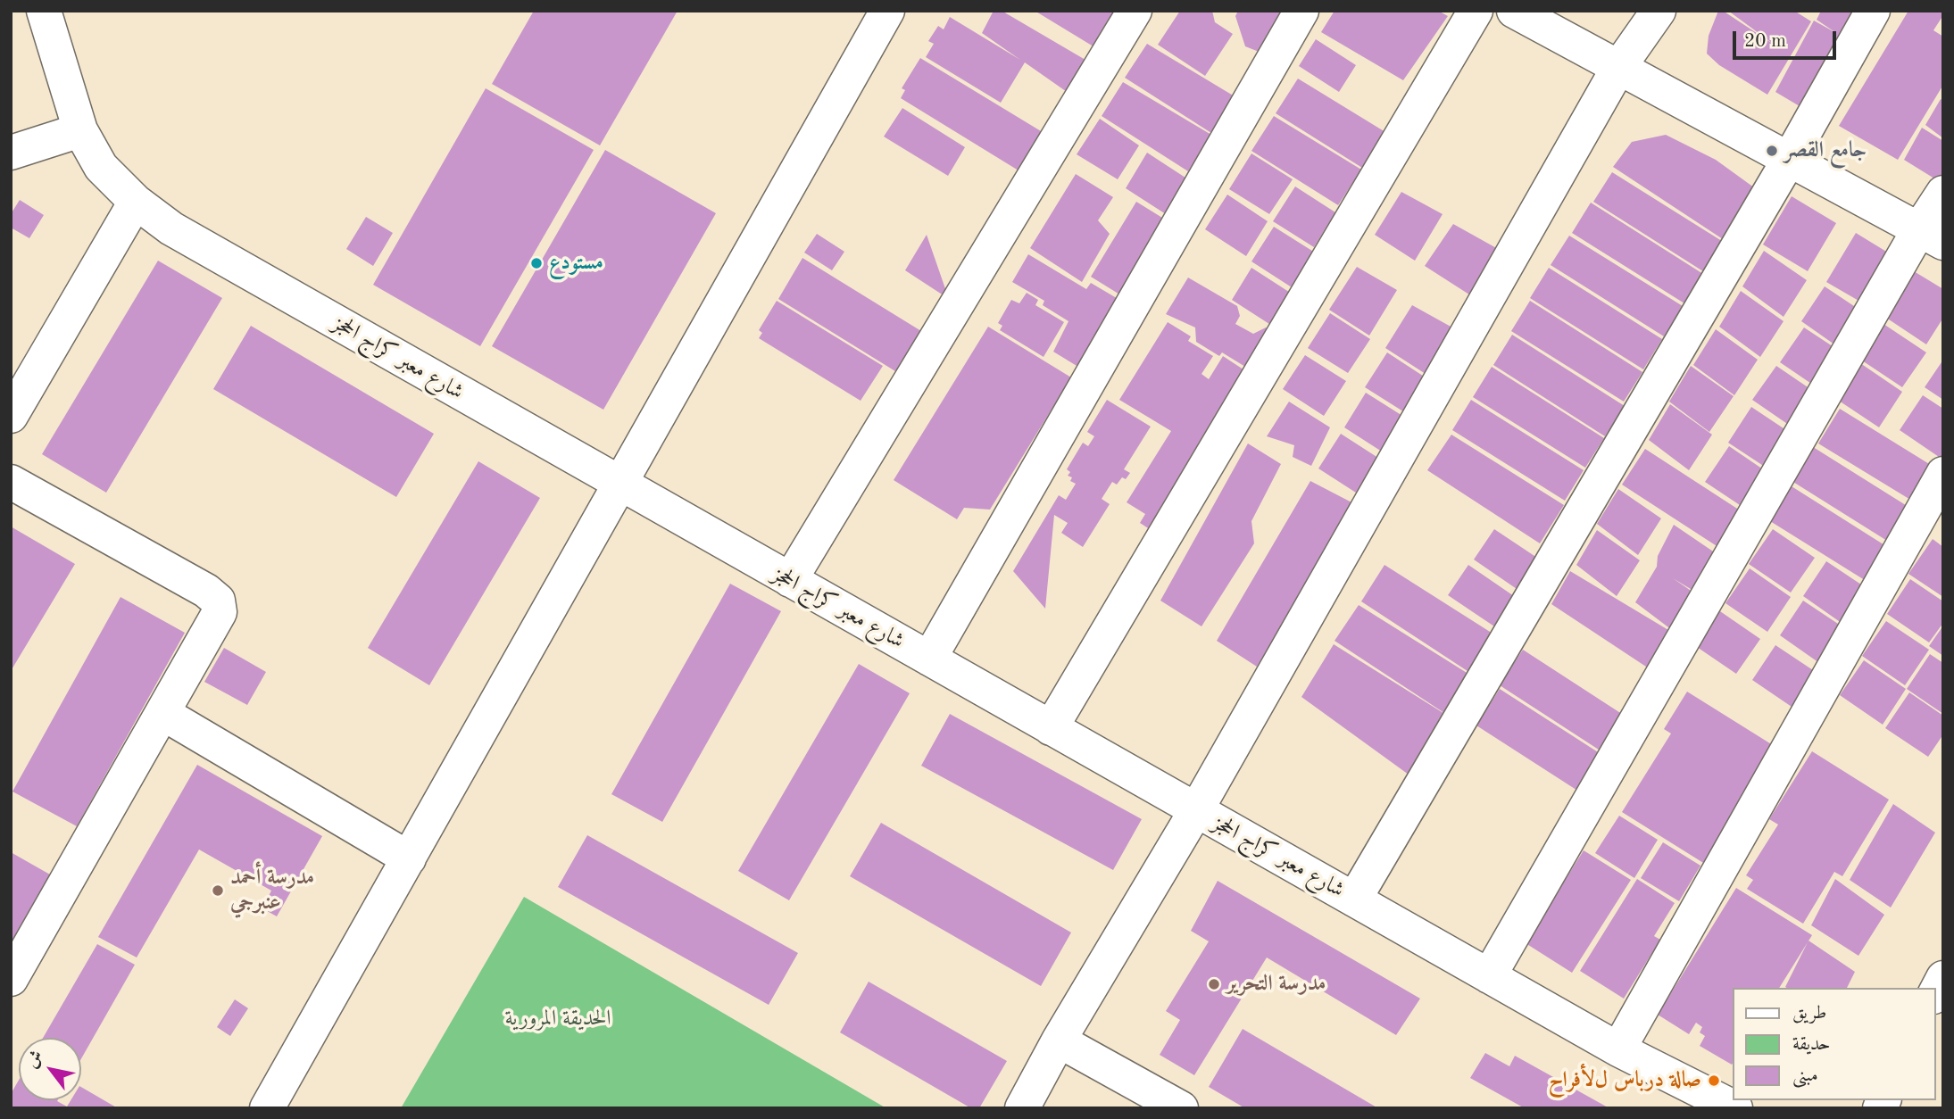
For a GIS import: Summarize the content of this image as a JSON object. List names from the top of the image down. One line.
{"streets":{"street":["شارع معبر كراج الحجز"]},"parks":["الحديقة المرورية"],"places":["جامع القصر","مستودع","مدرسة أحمد عنبرجي","مدرسة التحرير","صالة درباس لﻷفراح"],"legend":["طريق","حديقة","مبنى"],"scale_bar":"20 m","north":"top left"}
